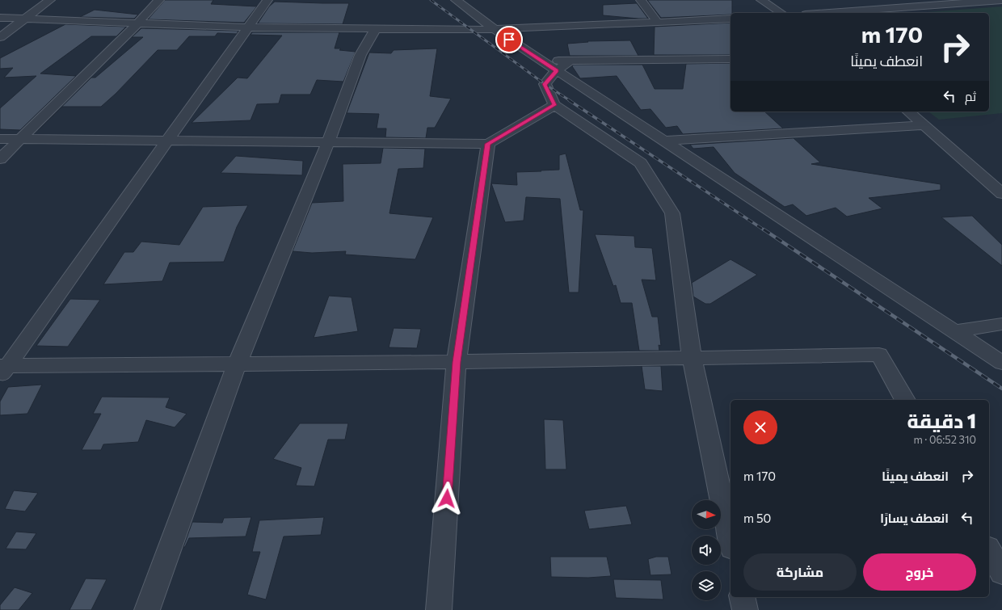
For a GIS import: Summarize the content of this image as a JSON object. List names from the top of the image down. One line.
{"north":"right","page":{"turn":["170 m","انعطف يمينًا"],"then":"ثم","heading":["1 دقيقة","310 m · 06:52"],"list":[{"name":"انعطف يمينًا","value":"170 m"},{"name":"انعطف يسارًا","value":"50 m"}],"buttons":["خروج","مشاركة"]}}
